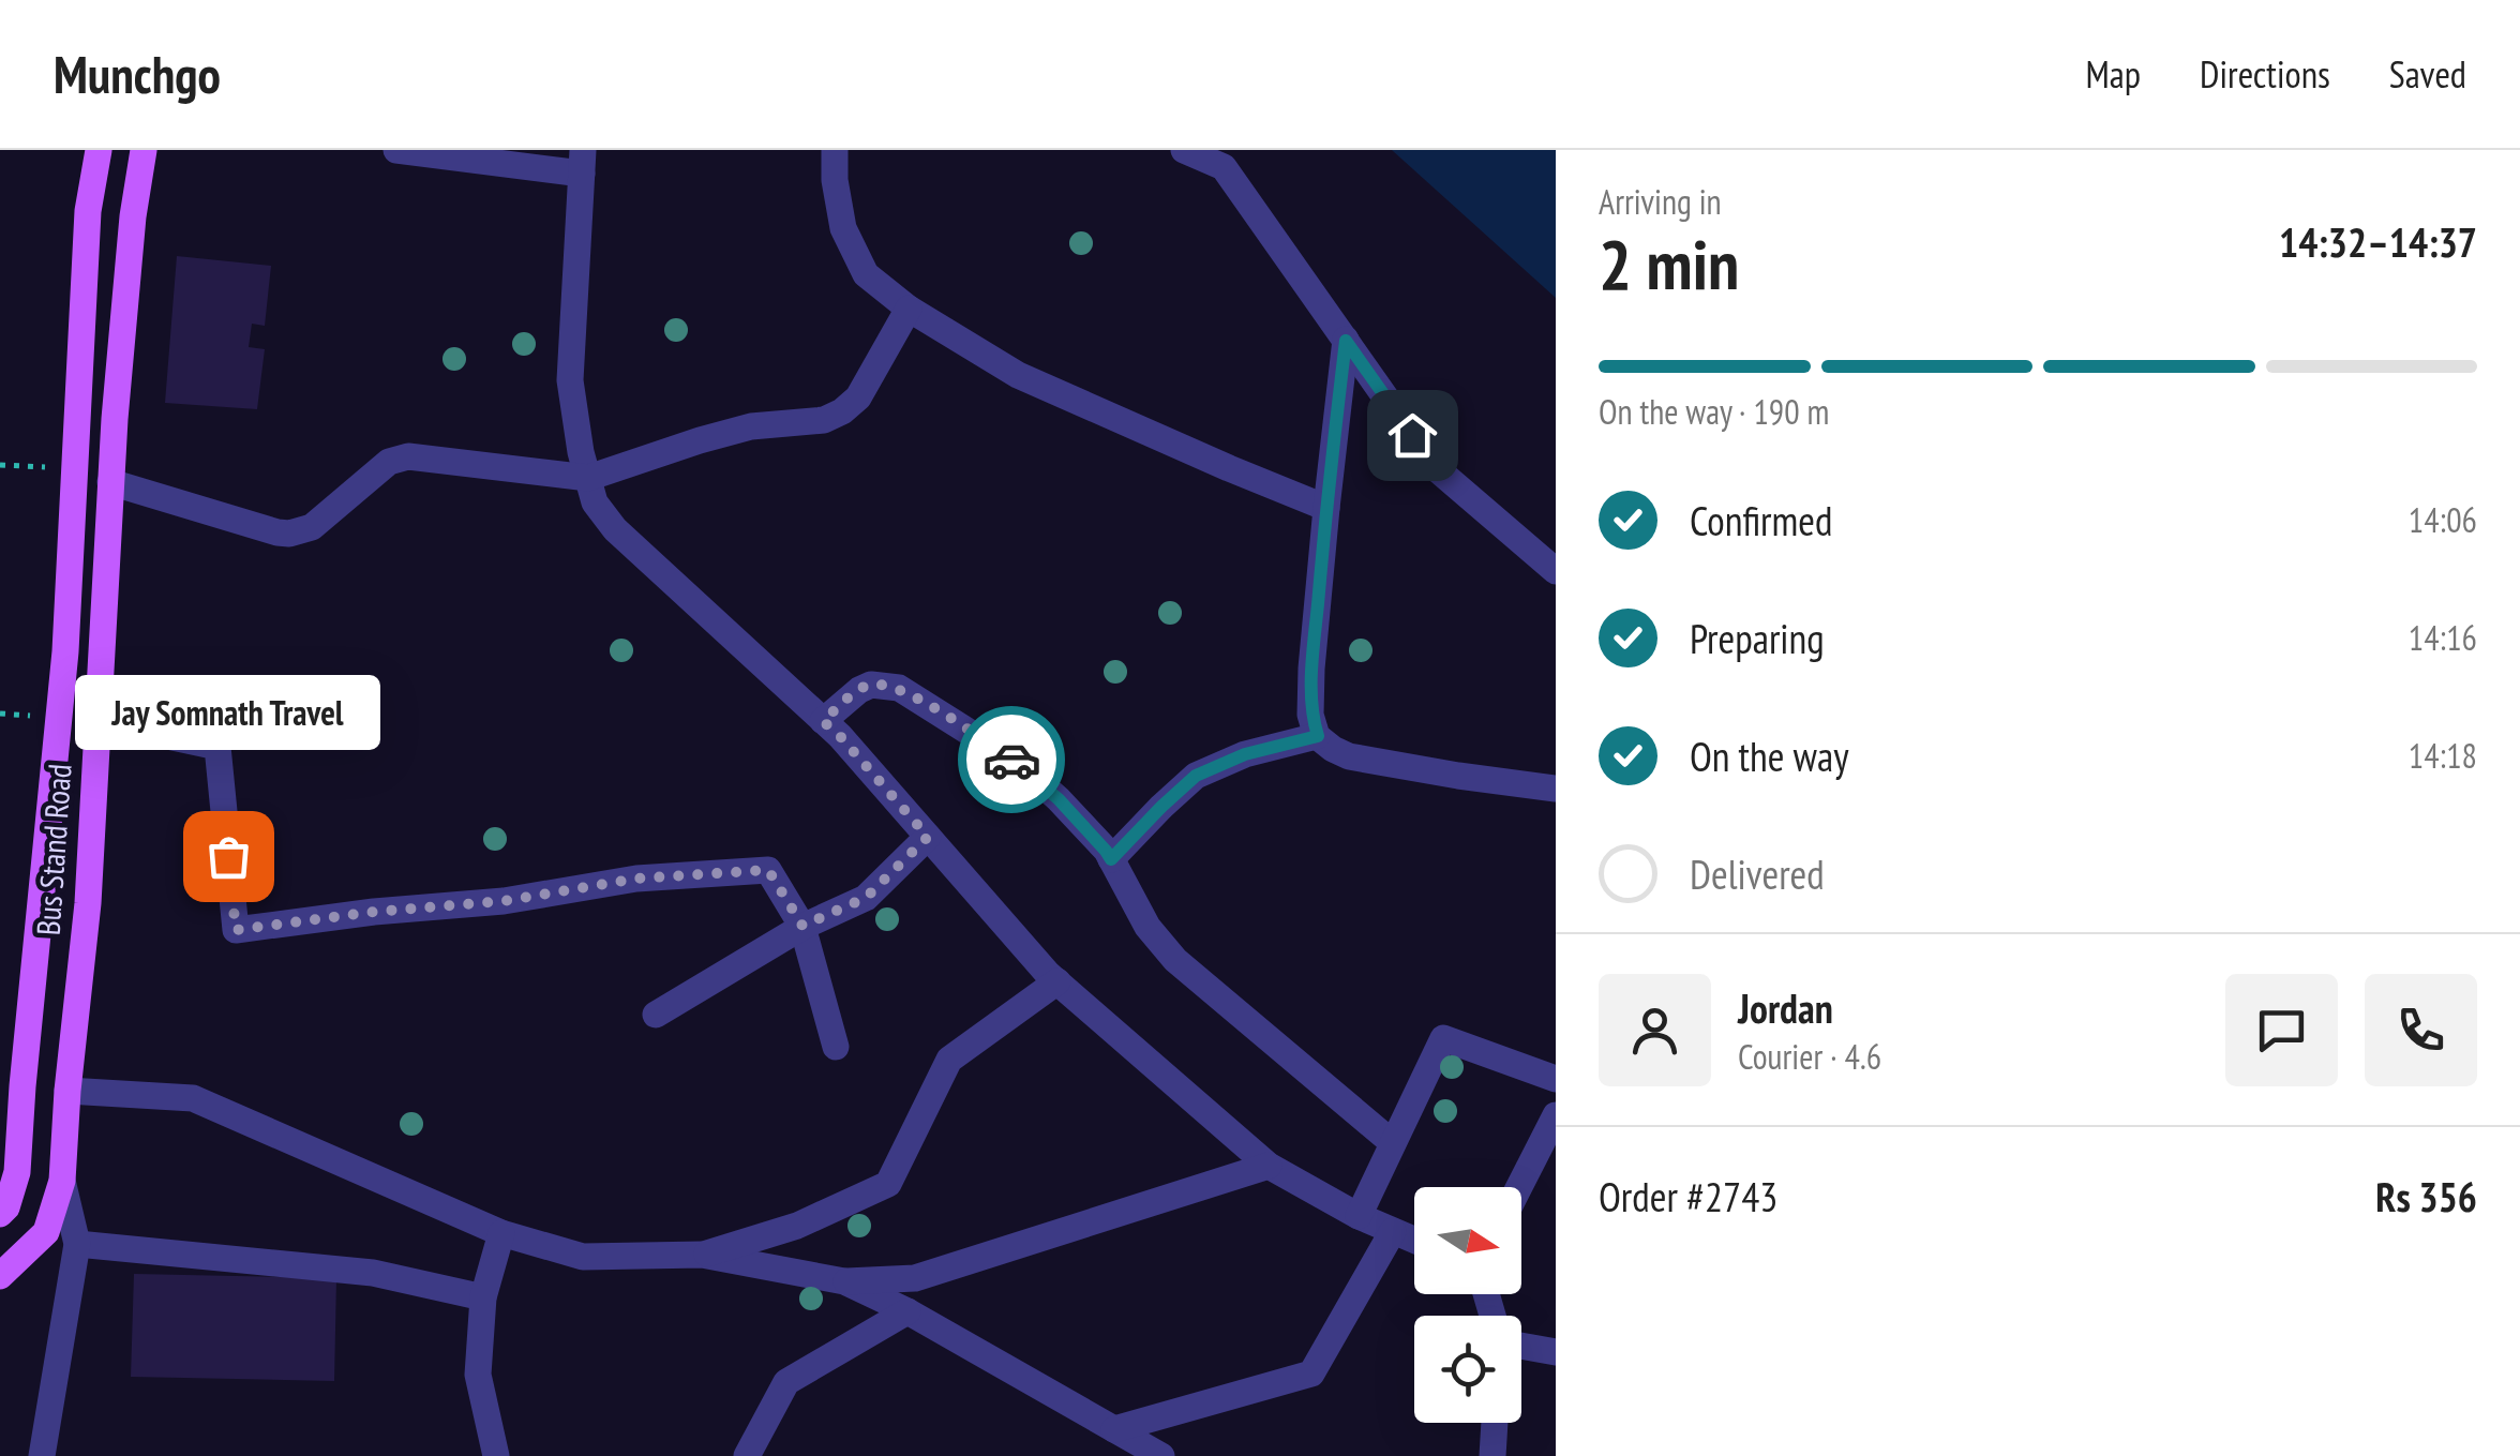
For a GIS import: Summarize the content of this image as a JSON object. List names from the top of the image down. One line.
{"streets":{"main road":["Bus Stand Road"]},"places":["Jay Somnath Travel"],"north":"right","page":{"header":"Munchgo","nav":["Map","Directions","Saved"],"heading":["2 min","Arriving in","14:32–14:37"],"panel":["Jordan","Courier · 4.6","Order #2743","Rs 356"],"bar":"On the way · 190 m","list":[["Confirmed","14:06"],["Preparing","14:16"],["On the way","14:18"],"Delivered"],"bubble":"Jay Somnath Travel"}}
